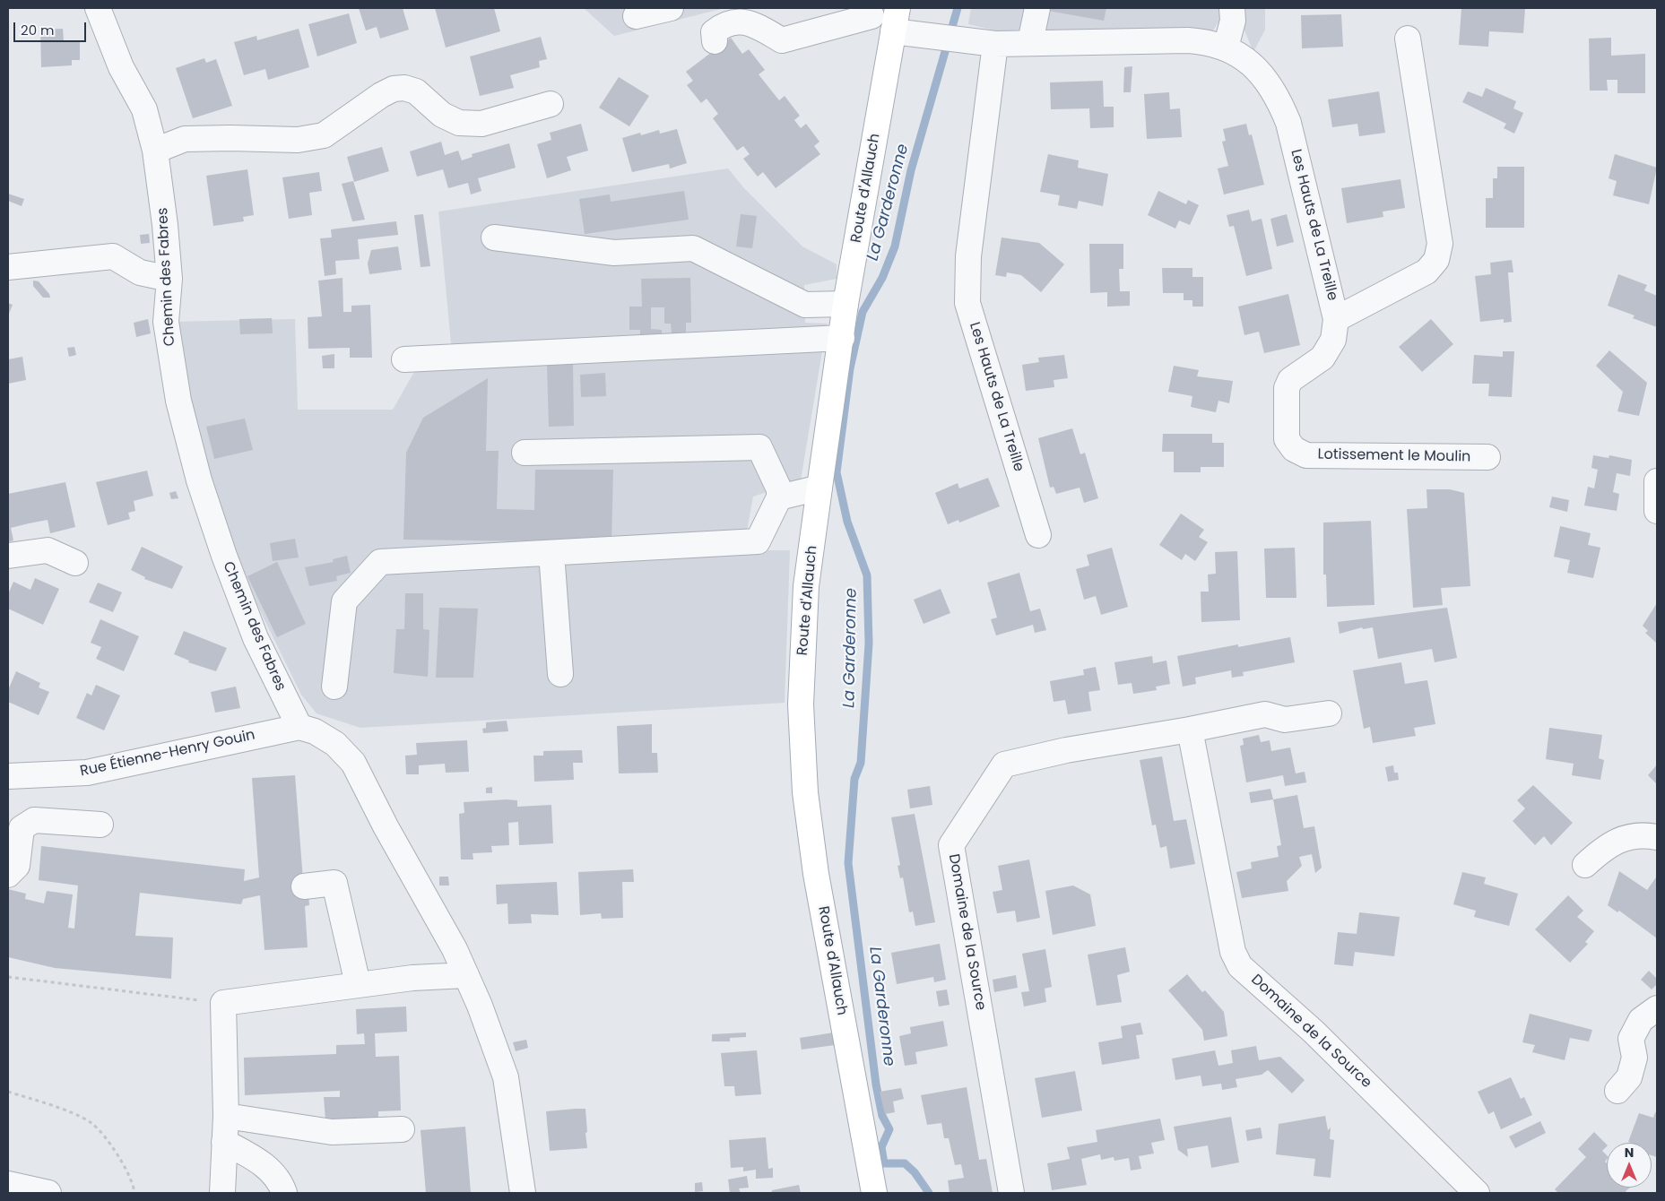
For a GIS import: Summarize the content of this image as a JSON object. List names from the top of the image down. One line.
{"streets":{"main road":["Route d'Allauch"],"street":["Les Hauts de La Treille","Chemin des Fabres","Lotissement le Moulin","Rue Étienne-Henry Gouin","Domaine de la Source"]},"crossings":[["Route d'Allauch","Les Hauts de La Treille"],["Les Hauts de La Treille","Lotissement le Moulin"],["Chemin des Fabres","Rue Étienne-Henry Gouin"]],"water":["La Garderonne"],"scale_bar":"20 m","north":"top"}
